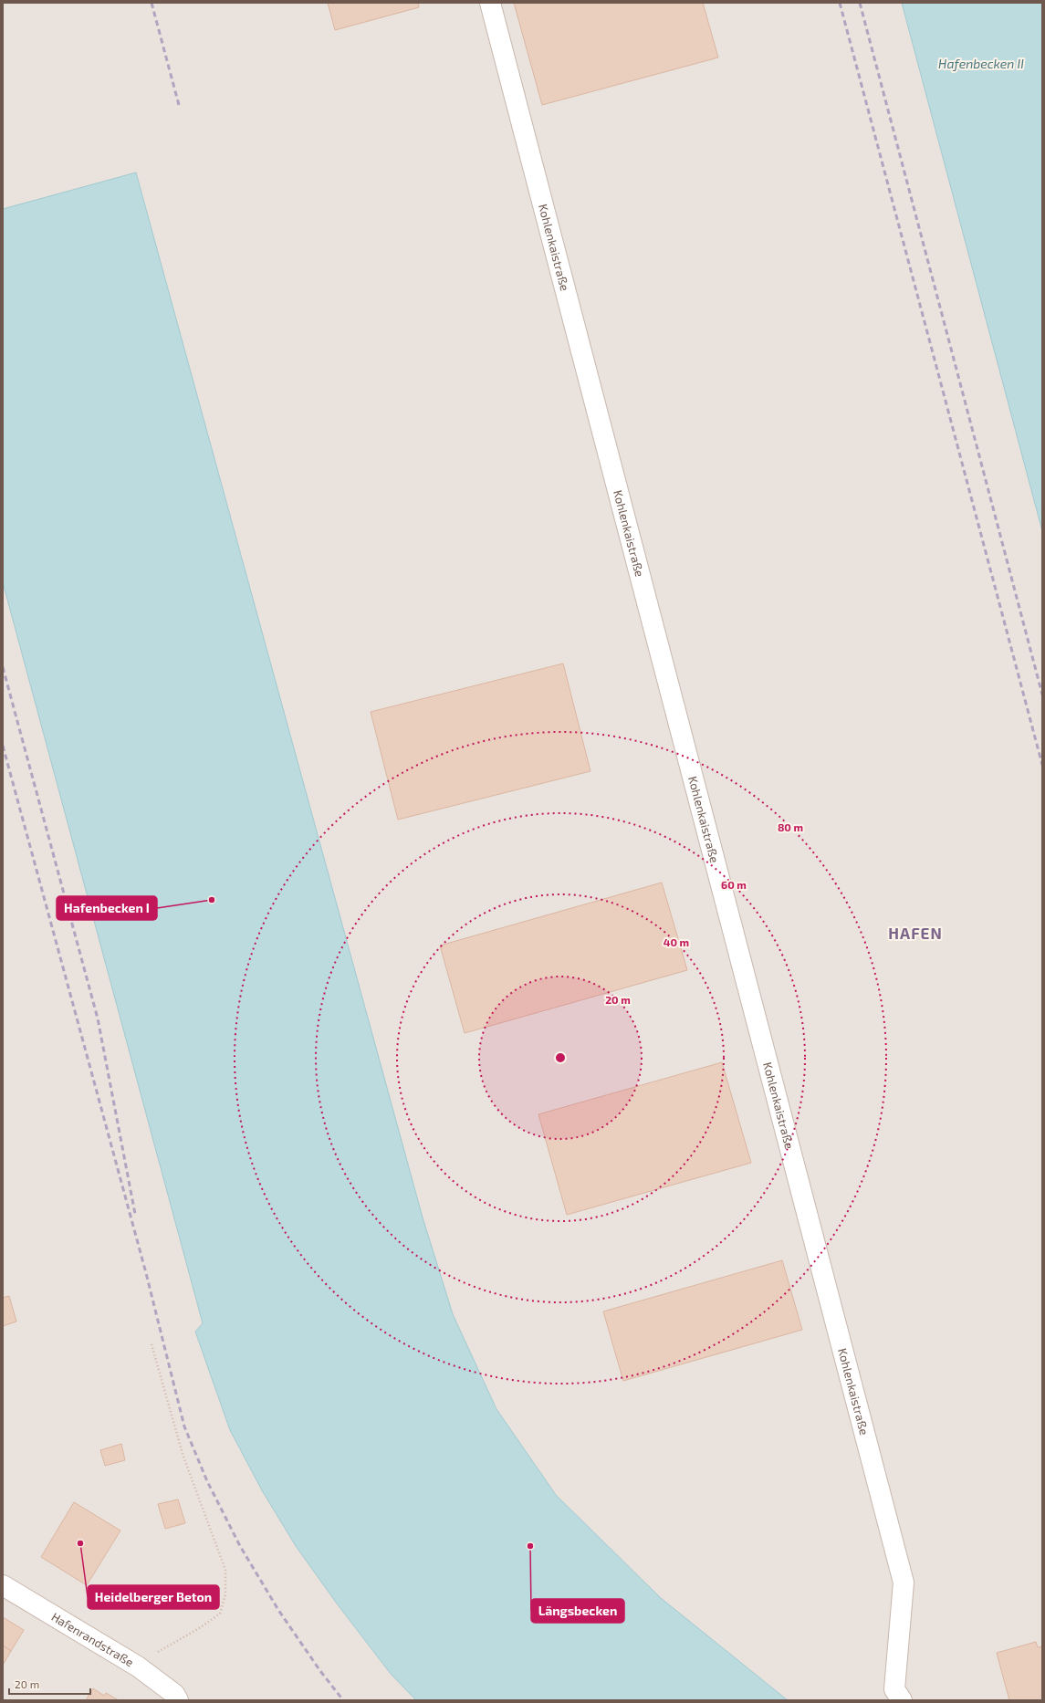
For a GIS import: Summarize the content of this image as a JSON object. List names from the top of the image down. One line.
{"streets":{"street":["Kohlenkaistraße","Hafenrandstraße"]},"districts":["HAFEN"],"water":["Hafenbecken II"],"places":["Hafenbecken I","Heidelberger Beton","Längsbecken"],"scale_bar":"20 m","rings":["80 m","60 m","40 m","20 m"]}
